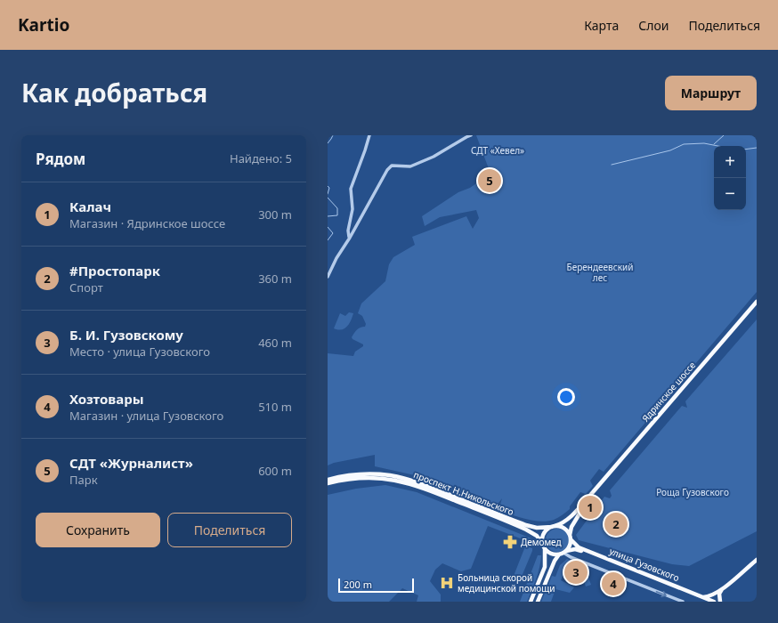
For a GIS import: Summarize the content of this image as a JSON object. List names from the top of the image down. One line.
{"streets":{"main road":["Ядринское шоссе","проспект Н.Никольского","улица Гузовского"]},"crossings":[["Ядринское шоссе","проспект Н.Никольского"],["Ядринское шоссе","улица Гузовского"],["проспект Н.Никольского","улица Гузовского"]],"parks":["СДТ «Хевел»","Берендеевский лес","Роща Гузовского"],"places":{"pharmacy":["Демомед"],"hospital":["Больница скорой медицинской помощи"]},"scale_bar":"200 m","page":{"header":"Kartio","nav":["Карта","Слои","Поделиться"],"title":"Как добраться","buttons":["Маршрут",["Сохранить","Поделиться"]],"heading":["Рядом","Найдено: 5"],"map_buttons":["+","−"],"pins":["5","1","2","3","4"],"list":[{"mark":"1","name":"Калач","note":"Магазин · Ядринское шоссе","value":"300 m"},{"mark":"2","name":"#Простопарк","note":"Спорт","value":"360 m"},{"mark":"3","name":"Б. И. Гузовскому","note":"Место · улица Гузовского","value":"460 m"},{"mark":"4","name":"Хозтовары","note":"Магазин · улица Гузовского","value":"510 m"},{"mark":"5","name":"СДТ «Журналист»","note":"Парк","value":"600 m"}],"scale":"200 m"}}
